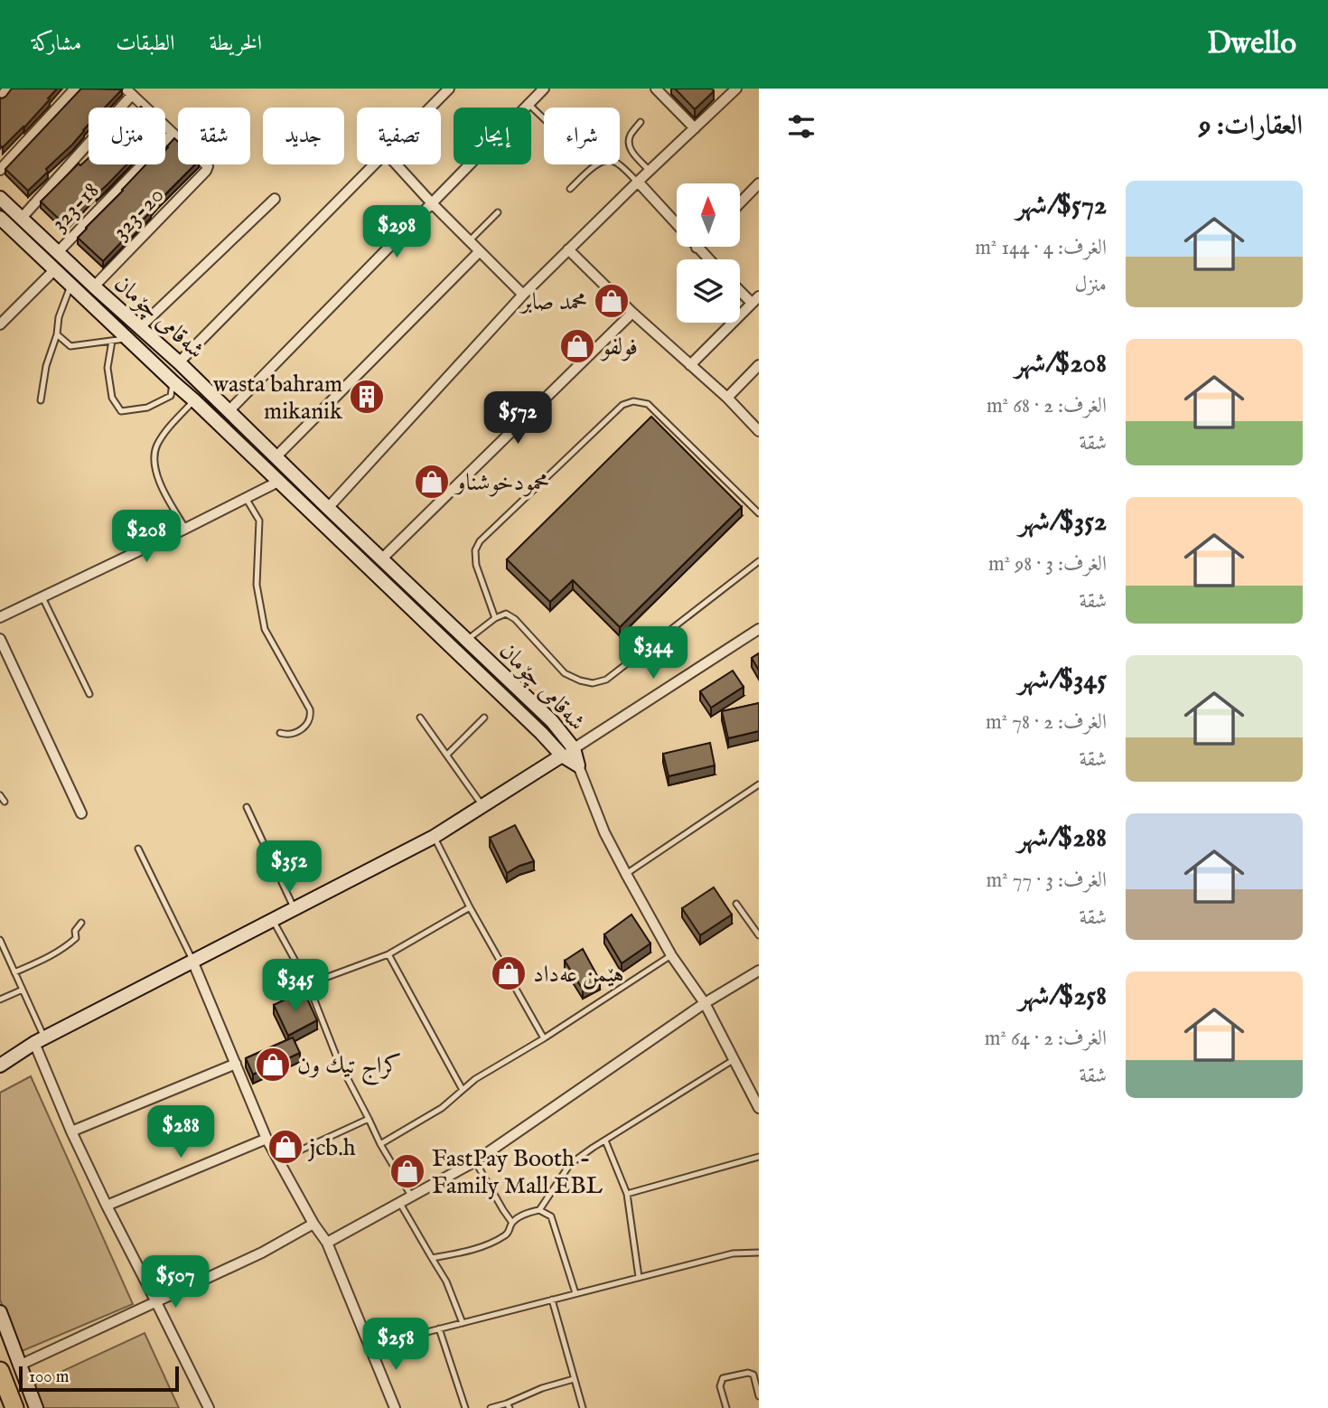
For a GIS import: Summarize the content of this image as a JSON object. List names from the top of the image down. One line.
{"streets":{"street":["323-18","323-20","شەقامی چۆمان"]},"crossings":[["323-18","323-20"],["323-18","شەقامی چۆمان"],["323-20","شەقامی چۆمان"]],"places":{"shop":["محمد صابر","فولفو","محمودخوشناو","هێمن عەداد","كراج تيك ون","jcb.h","FastPay Booth - Family Mall EBL"],"building":["wasta bahram mikanik"]},"scale_bar":"100 m","north":"top","page":{"header":"Dwello","nav":["الخريطة","الطبقات","مشاركة"],"heading":"العقارات: 9","chip":["شراء","إيجار","تصفية","جديد","شقة","منزل"],"list":[{"name":"$572/شهر","note":"الغرف: 4 · 144 m² · منزل"},{"name":"$208/شهر","note":"الغرف: 2 · 68 m² · شقة"},{"name":"$352/شهر","note":"الغرف: 3 · 98 m² · شقة"},{"name":"$345/شهر","note":"الغرف: 2 · 78 m² · شقة"},{"name":"$288/شهر","note":"الغرف: 3 · 77 m² · شقة"},{"name":"$258/شهر","note":"الغرف: 2 · 64 m² · شقة"}],"price":["$298","$572","$208","$344","$352","$345","$288","$507","$258"],"scale":"100 m"}}
